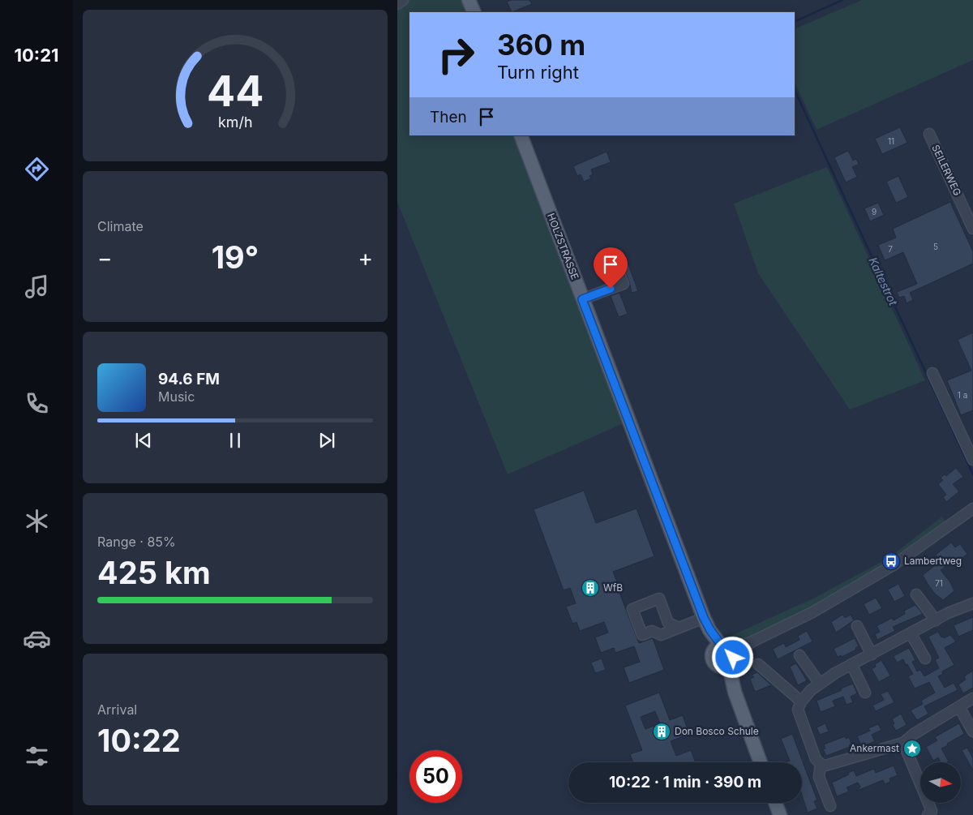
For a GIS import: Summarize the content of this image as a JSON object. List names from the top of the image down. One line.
{"streets":{"main road":["HOLZSTRASSE"],"street":["SEILERWEG"]},"water":["Kaltestrot"],"places":{"bus stop":["Lambertweg"],"building":["WfB","Don Bosco Schule"],"place":["Ankermast"]},"house_numbers":["11","9","5","7","1 a","71"],"north":"right","page":{"tabs":"10:21","turn":["360 m","Turn right"],"then":"Then","tile":["Climate",["Range · 85%","425 km"],["Arrival","10:22"]],"heat":["−","19°","+"],"song":["94.6 FM","Music"],"limit":"50","trip":"10:22 · 1 min · 390 m","gauge":["44","km/h"]}}
